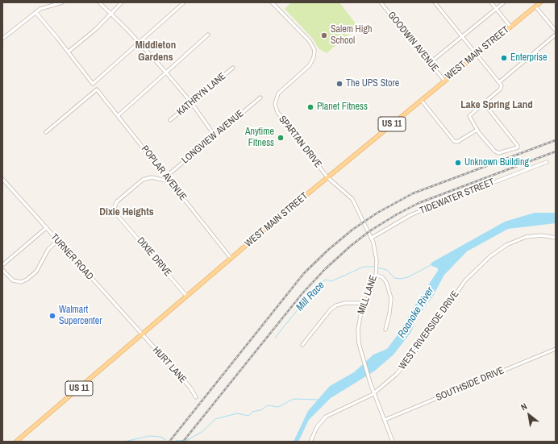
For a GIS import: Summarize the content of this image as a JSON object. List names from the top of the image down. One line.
{"streets":{"main road":["WEST MAIN STREET","US 11"],"street":["GOODWIN AVENUE","KATHRYN LANE","LONGVIEW AVENUE","SPARTAN DRIVE","POPLAR AVENUE","TIDEWATER STREET","TURNER ROAD","DIXIE DRIVE","MILL LANE","WEST RIVERSIDE DRIVE","HURT LANE","SOUTHSIDE DRIVE"]},"crossings":[["GOODWIN AVENUE","WEST MAIN STREET"],["WEST MAIN STREET","SPARTAN DRIVE"],["WEST MAIN STREET","POPLAR AVENUE"],["WEST MAIN STREET","TURNER ROAD"],["WEST MAIN STREET","DIXIE DRIVE"],["WEST MAIN STREET","MILL LANE"],["WEST MAIN STREET","HURT LANE"],["LONGVIEW AVENUE","POPLAR AVENUE"],["SPARTAN DRIVE","MILL LANE"],["POPLAR AVENUE","DIXIE DRIVE"],["TIDEWATER STREET","MILL LANE"],["TURNER ROAD","HURT LANE"],["MILL LANE","WEST RIVERSIDE DRIVE"],["MILL LANE","SOUTHSIDE DRIVE"]],"districts":["Middleton Gardens","Lake Spring Land","Dixie Heights"],"water":["Mill Race","Roanoke River"],"places":["Salem High School","Enterprise","The UPS Store","Planet Fitness","Anytime Fitness","Unknown Building","Walmart Supercenter"],"north":"top left"}
